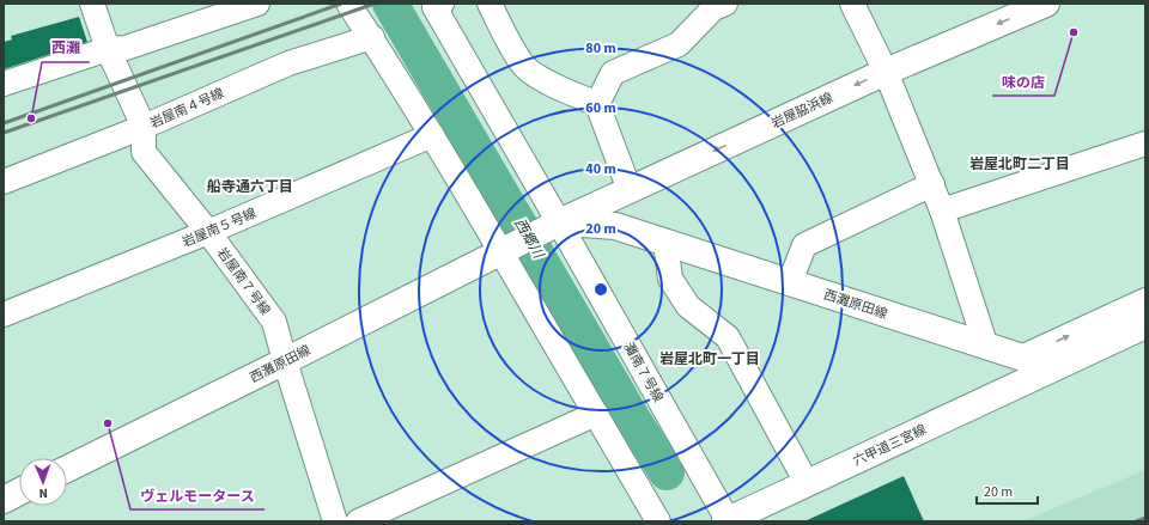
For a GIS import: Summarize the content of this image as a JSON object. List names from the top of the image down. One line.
{"streets":{"street":["岩屋南４号線","岩屋脇浜線","岩屋南５号線","岩屋南７号線","西灘原田線","灘南７号線","六甲道三宮線"]},"crossings":[["岩屋南４号線","岩屋南７号線"],["岩屋脇浜線","西灘原田線"],["岩屋脇浜線","灘南７号線"],["岩屋南５号線","岩屋南７号線"],["岩屋南７号線","西灘原田線"],["西灘原田線","灘南７号線"],["西灘原田線","六甲道三宮線"],["灘南７号線","六甲道三宮線"]],"districts":["岩屋北町二丁目","船寺通六丁目","岩屋北町一丁目"],"water":["西郷川"],"places":["味の店","西灘","ヴェルモータース"],"scale_bar":"20 m","north":"bottom","rings":["80 m","60 m","40 m","20 m"]}
